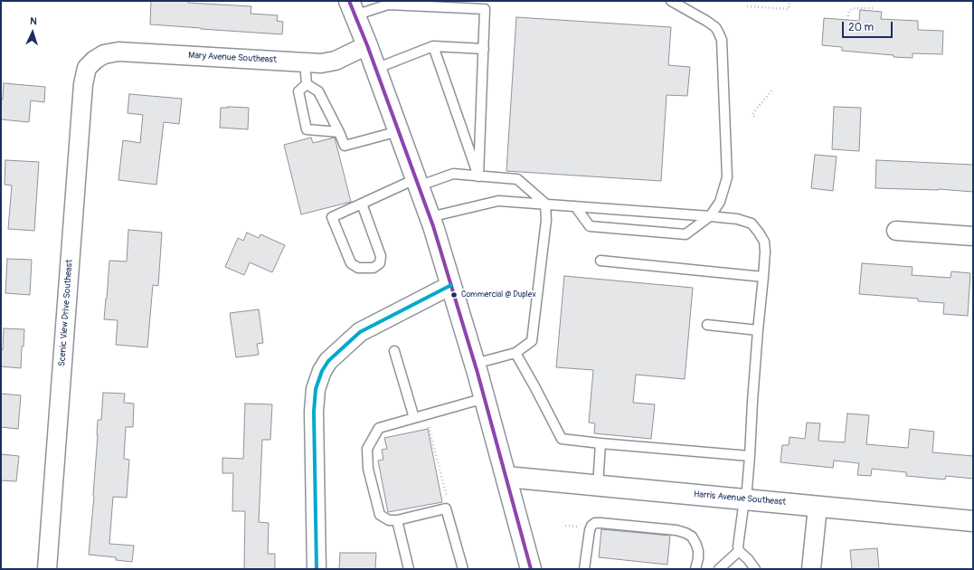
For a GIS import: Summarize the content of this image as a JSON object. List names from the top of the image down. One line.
{"streets":{"main road":["Harris Avenue Southeast"],"street":["Mary Avenue Southeast","Scenic View Drive Southeast"]},"crossings":[["Mary Avenue Southeast","Scenic View Drive Southeast"]],"places":["Commercial @ Duplex"],"scale_bar":"20 m","north":"top"}
